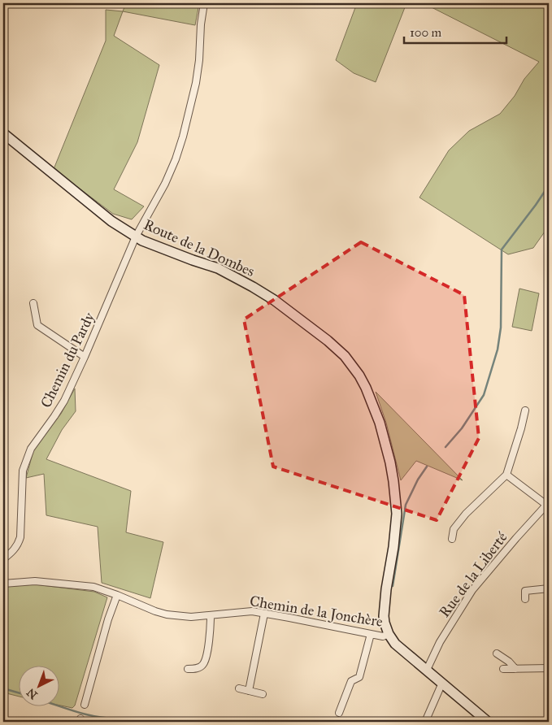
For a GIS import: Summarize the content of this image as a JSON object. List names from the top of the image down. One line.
{"streets":{"main road":["Route de la Dombes"],"street":["Chemin du Pardy","Rue de la Liberté","Chemin de la Jonchère"]},"crossings":[["Route de la Dombes","Chemin du Pardy"],["Route de la Dombes","Chemin de la Jonchère"]],"scale_bar":"100 m","north":"bottom left"}
